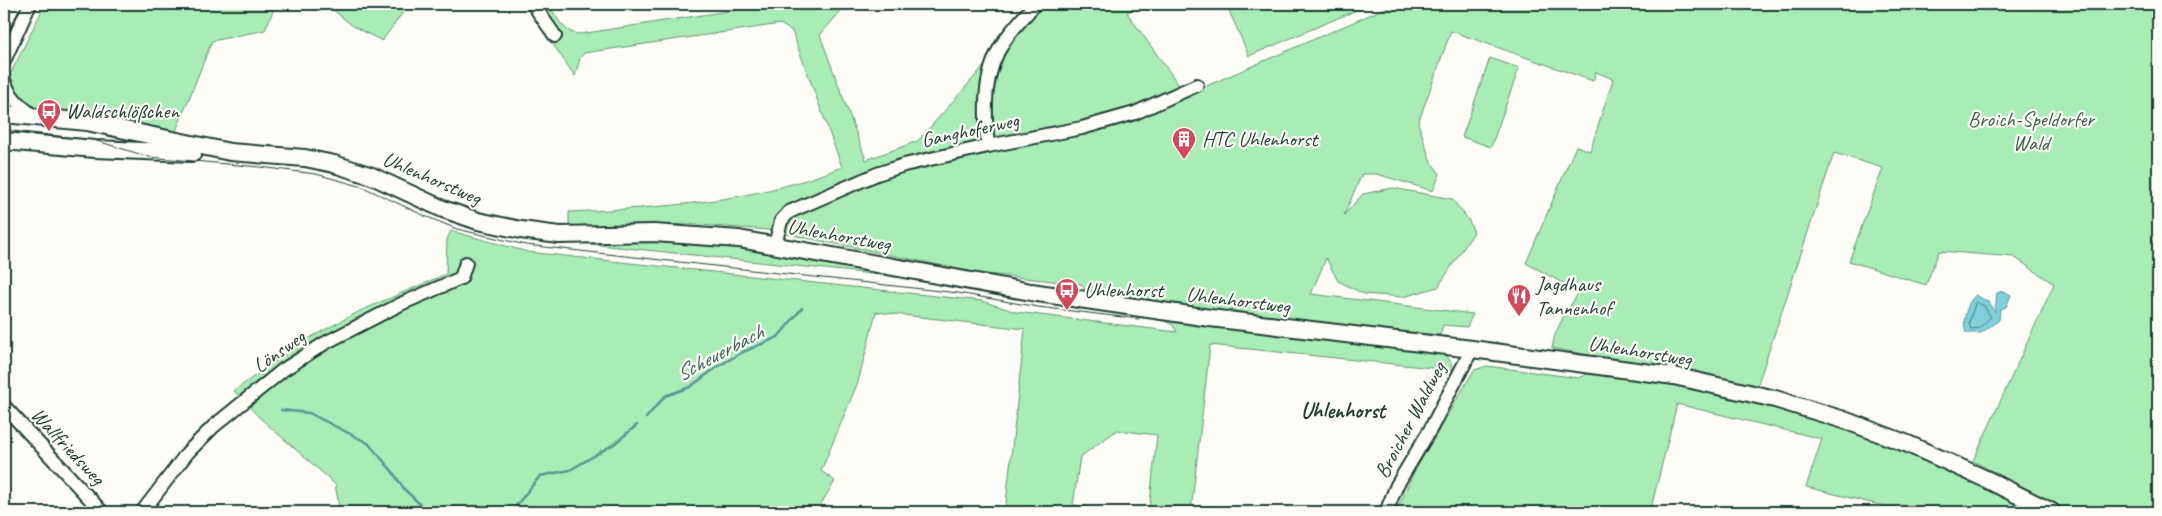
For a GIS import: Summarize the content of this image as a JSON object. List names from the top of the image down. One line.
{"streets":{"main road":["Uhlenhorstweg"],"street":["Ganghoferweg","Lönsweg","Broicher Waldweg","Wallfriedsweg"]},"crossings":[["Ganghoferweg","Uhlenhorstweg"],["Uhlenhorstweg","Broicher Waldweg"]],"districts":["Uhlenhorst"],"water":["Scheuerbach"],"parks":["Broich-Speldorfer Wald"],"places":{"bus stop":["Waldschlößchen","Uhlenhorst"],"building":["HTC Uhlenhorst"],"restaurant":["Jagdhaus Tannenhof"]}}
